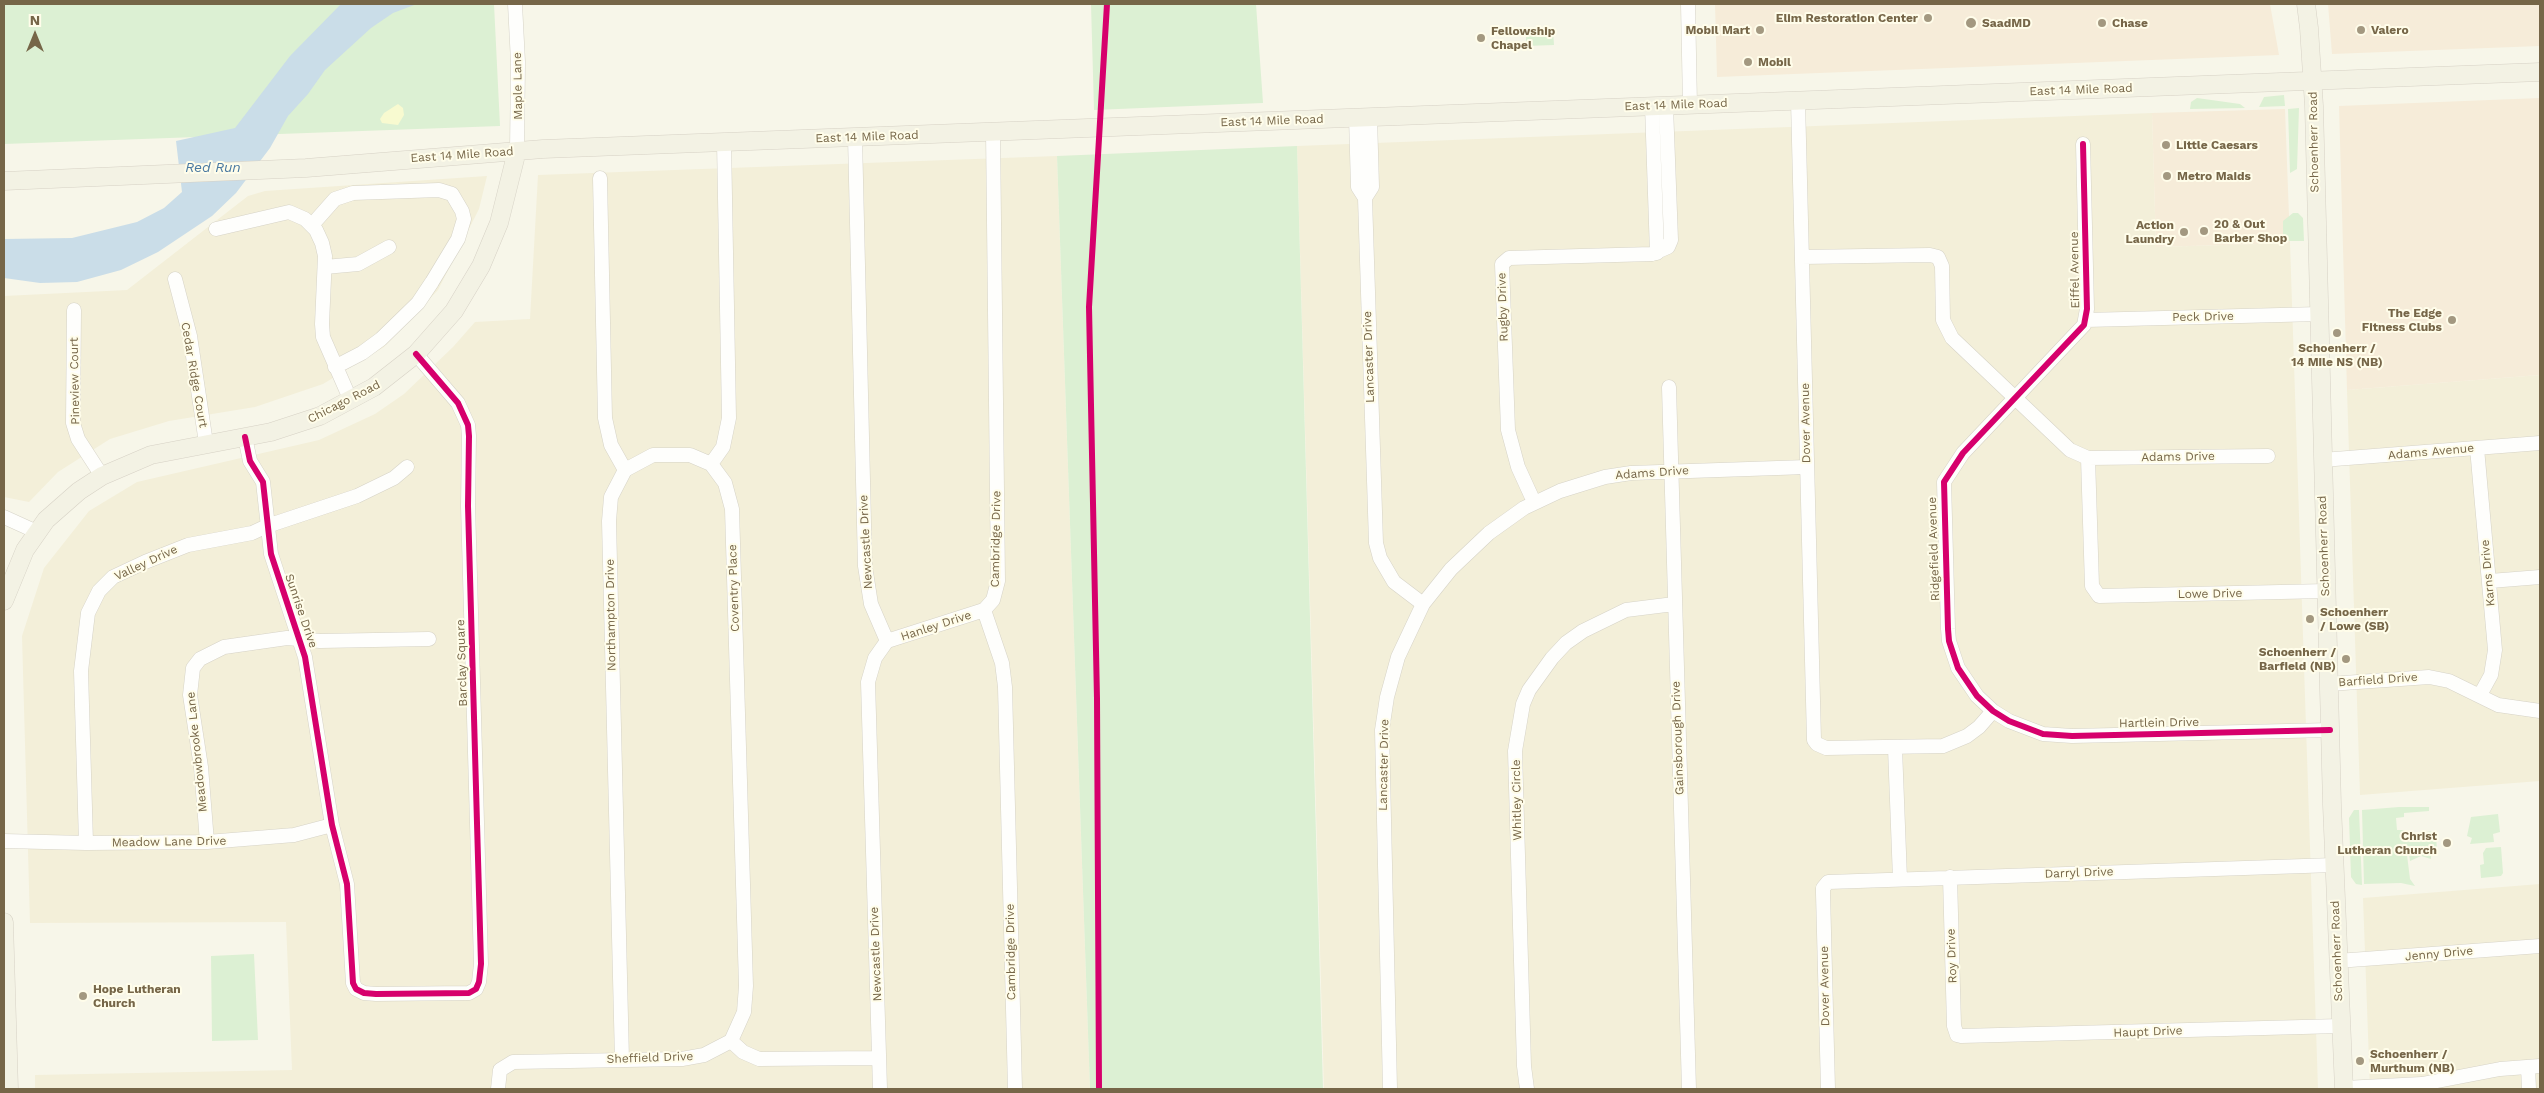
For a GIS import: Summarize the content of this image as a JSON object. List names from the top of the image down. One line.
{"streets":{"main road":["East 14 Mile Road","Schoenherr Road","Chicago Road"],"street":["Maple Lane","Eiffel Avenue","Rugby Drive","Peck Drive","Lancaster Drive","Cedar Ridge Court","Pineview Court","Dover Avenue","Adams Avenue","Adams Drive","Cambridge Drive","Newcastle Drive","Ridgefield Avenue","Valley Drive","Karns Drive","Coventry Place","Lowe Drive","Sunrise Drive","Northampton Drive","Hanley Drive","Barclay Square","Barfield Drive","Hartlein Drive","Gainsborough Drive","Meadowbrooke Lane","Whitley Circle","Meadow Lane Drive","Darryl Drive","Jenny Drive","Roy Drive","Haupt Drive","Sheffield Drive"]},"crossings":[["Maple Lane","East 14 Mile Road"],["Maple Lane","Chicago Road"],["East 14 Mile Road","Schoenherr Road"],["East 14 Mile Road","Rugby Drive"],["East 14 Mile Road","Lancaster Drive"],["East 14 Mile Road","Chicago Road"],["East 14 Mile Road","Dover Avenue"],["East 14 Mile Road","Cambridge Drive"],["East 14 Mile Road","Newcastle Drive"],["Schoenherr Road","Peck Drive"],["Schoenherr Road","Adams Avenue"],["Schoenherr Road","Lowe Drive"],["Schoenherr Road","Barfield Drive"],["Schoenherr Road","Hartlein Drive"],["Schoenherr Road","Darryl Drive"],["Schoenherr Road","Jenny Drive"],["Schoenherr Road","Haupt Drive"],["Eiffel Avenue","Peck Drive"],["Eiffel Avenue","Ridgefield Avenue"],["Rugby Drive","Adams Drive"],["Lancaster Drive","Adams Drive"],["Cedar Ridge Court","Chicago Road"],["Pineview Court","Chicago Road"],["Chicago Road","Sunrise Drive"],["Chicago Road","Barclay Square"],["Dover Avenue","Adams Drive"],["Dover Avenue","Darryl Drive"],["Adams Avenue","Karns Drive"],["Adams Drive","Lowe Drive"],["Adams Drive","Gainsborough Drive"],["Cambridge Drive","Hanley Drive"],["Newcastle Drive","Hanley Drive"],["Ridgefield Avenue","Hartlein Drive"],["Valley Drive","Sunrise Drive"],["Valley Drive","Meadow Lane Drive"],["Karns Drive","Barfield Drive"],["Coventry Place","Sheffield Drive"],["Sunrise Drive","Barclay Square"],["Sunrise Drive","Meadowbrooke Lane"],["Sunrise Drive","Meadow Lane Drive"],["Northampton Drive","Sheffield Drive"],["Gainsborough Drive","Whitley Circle"],["Meadowbrooke Lane","Meadow Lane Drive"],["Darryl Drive","Roy Drive"],["Roy Drive","Haupt Drive"]],"water":["Red Run"],"places":["Elim Restoration Center","SaadMD","Chase","Mobil Mart","Valero","Fellowship Chapel","Mobil","Little Caesars","Metro Maids","20 & Out Barber Shop","Action Laundry","The Edge Fitness Clubs","Schoenherr / 14 Mile NS (NB)","Schoenherr / Lowe (SB)","Schoenherr / Barfield (NB)","Christ Lutheran Church","Hope Lutheran Church","Schoenherr / Murthum (NB)"],"north":"top"}
